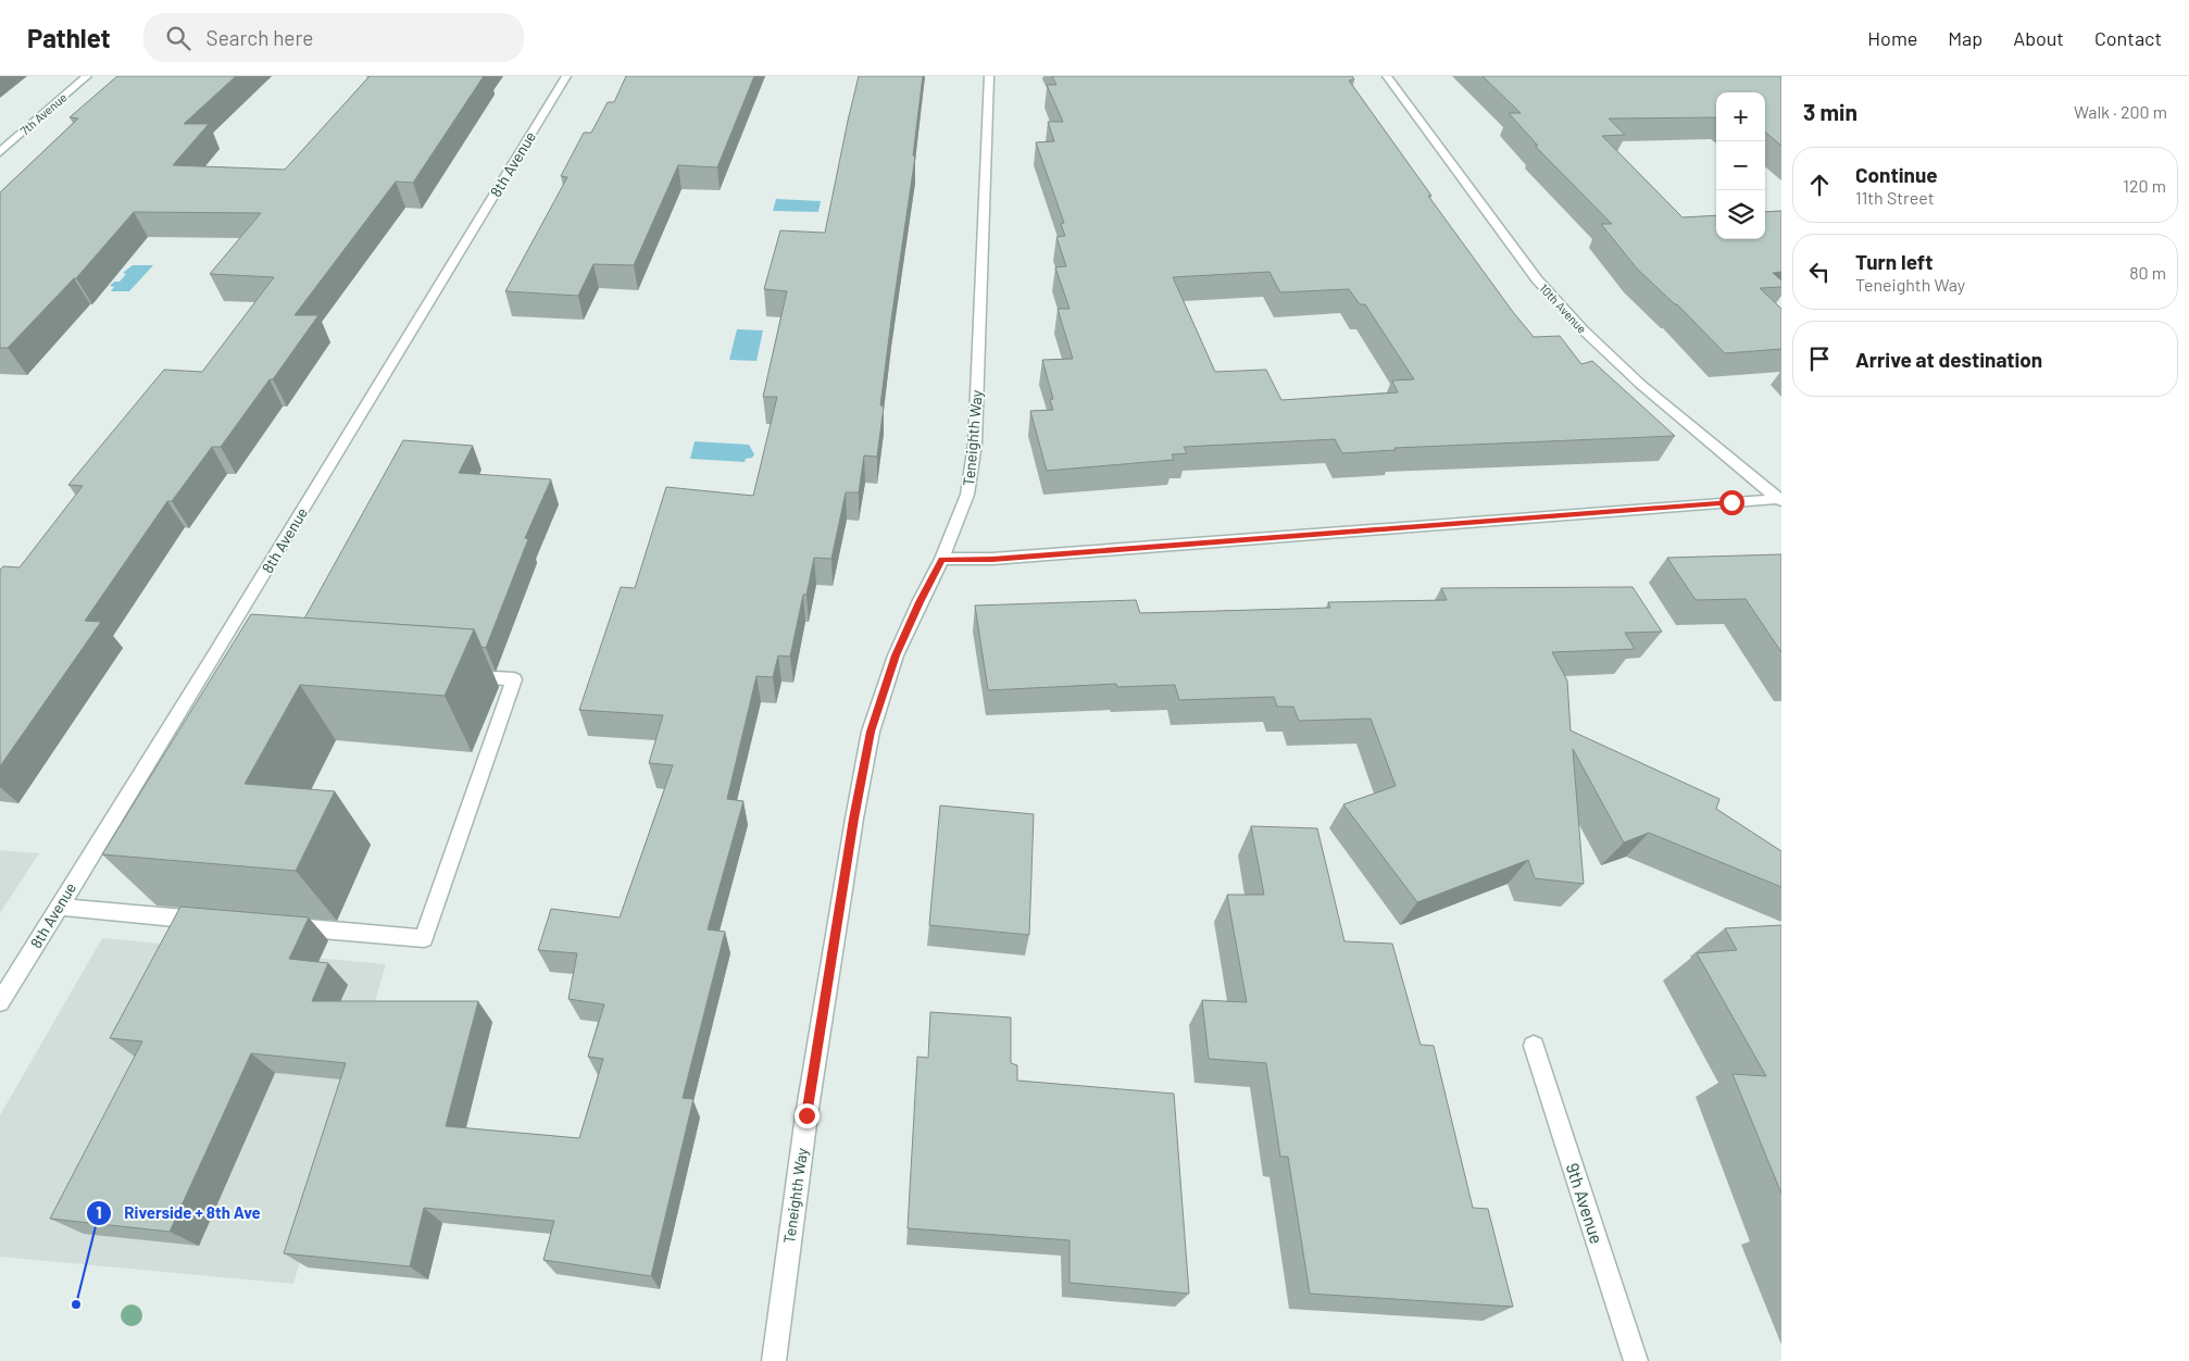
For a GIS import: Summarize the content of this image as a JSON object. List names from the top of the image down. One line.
{"streets":{"street":["7th Avenue","8th Avenue","10th Avenue","Teneighth Way","9th Avenue"]},"places":["Riverside + 8th Ave"],"page":{"header":"Pathlet","search":"Search here","nav":["Home","Map","About","Contact"],"heading":["3 min","Walk · 200 m"],"map_buttons":["+","−"],"list":[["Continue","11th Street","120 m"],["Turn left","Teneighth Way","80 m"],"Arrive at destination"]}}
